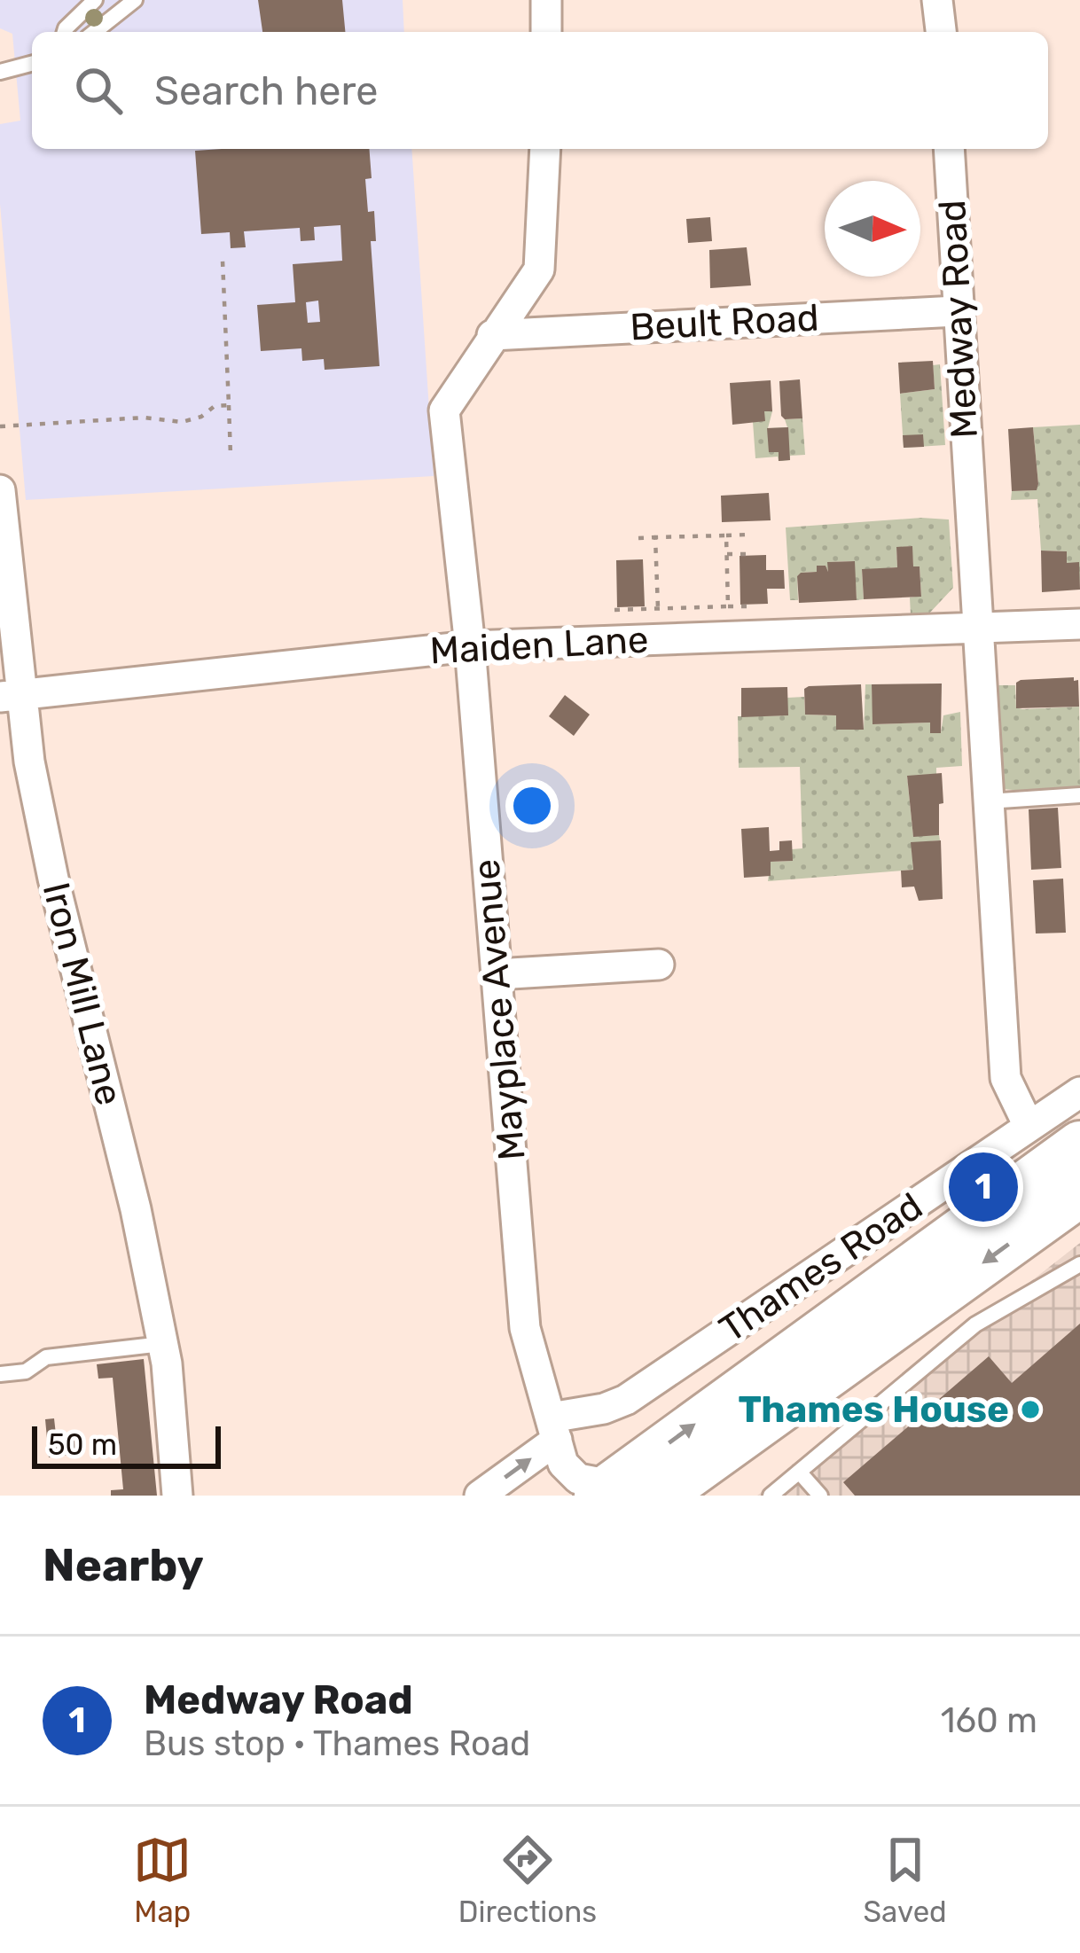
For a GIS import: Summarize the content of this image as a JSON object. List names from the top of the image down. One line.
{"streets":{"main road":["Thames Road"],"street":["Medway Road","Beult Road","Maiden Lane","Iron Mill Lane","Mayplace Avenue"]},"crossings":[["Medway Road","Beult Road"],["Medway Road","Maiden Lane"],["Medway Road","Thames Road"],["Beult Road","Mayplace Avenue"],["Maiden Lane","Iron Mill Lane"],["Maiden Lane","Mayplace Avenue"],["Mayplace Avenue","Thames Road"]],"places":["Thames House"],"scale_bar":"50 m","north":"right","page":{"search":"Search here","pins":"1","scale":"50 m","heading":"Nearby","list":[{"mark":"1","name":"Medway Road","note":"Bus stop · Thames Road","value":"160 m"}],"nav":["Map","Directions","Saved"]}}
